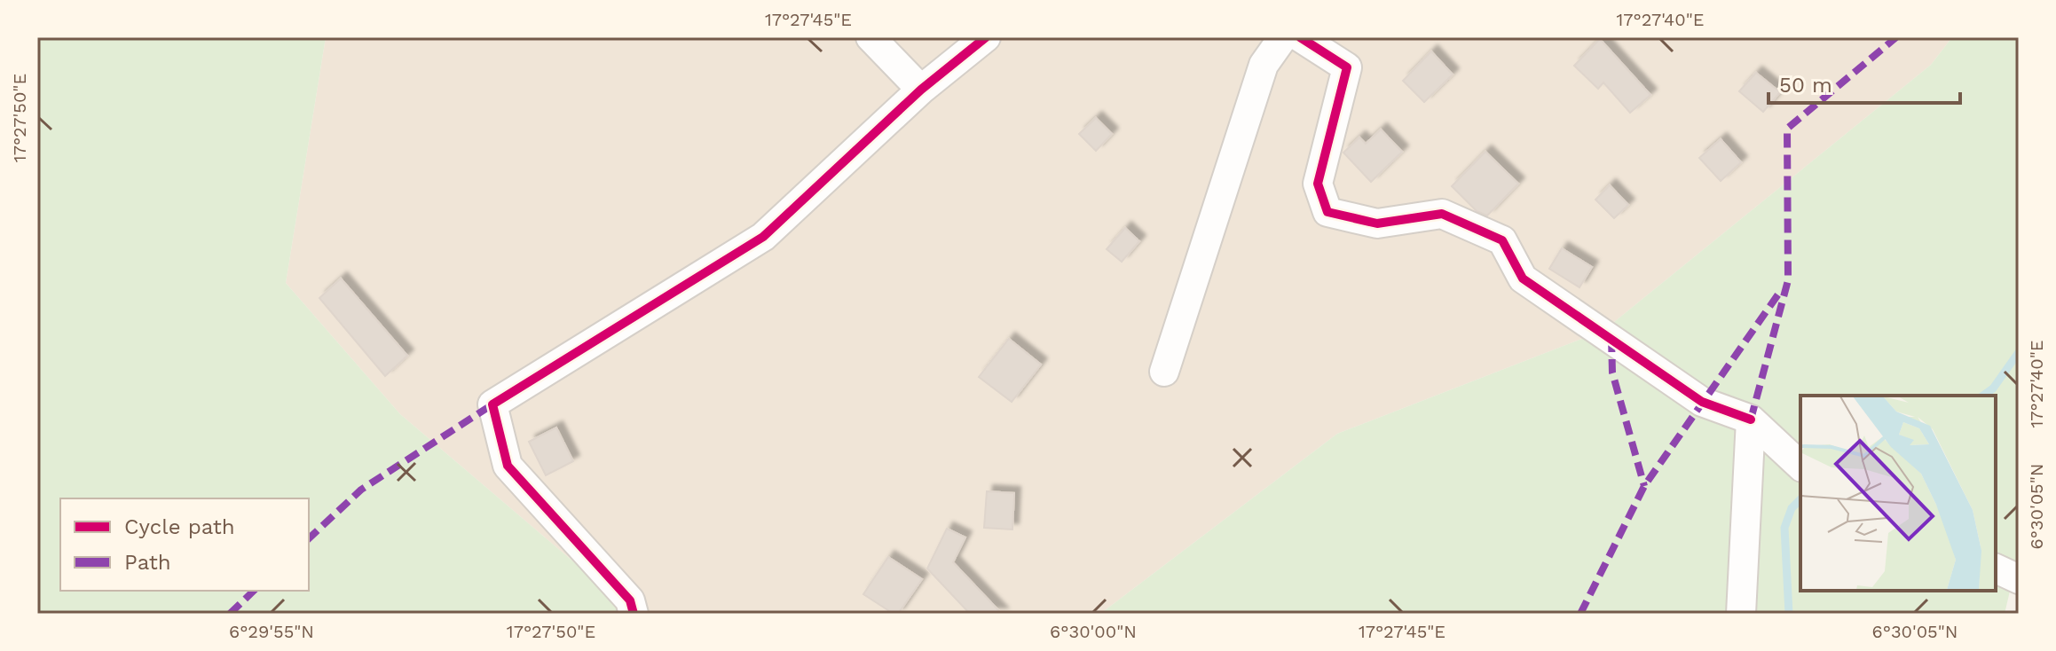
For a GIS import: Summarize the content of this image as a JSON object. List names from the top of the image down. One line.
{"legend":["Cycle path","Path"],"scale_bar":"50 m","coordinates":["17°27'45\"E","17°27'40\"E","17°27'50\"E","6°30'05\"N","6°29'55\"N","6°30'00\"N"]}
